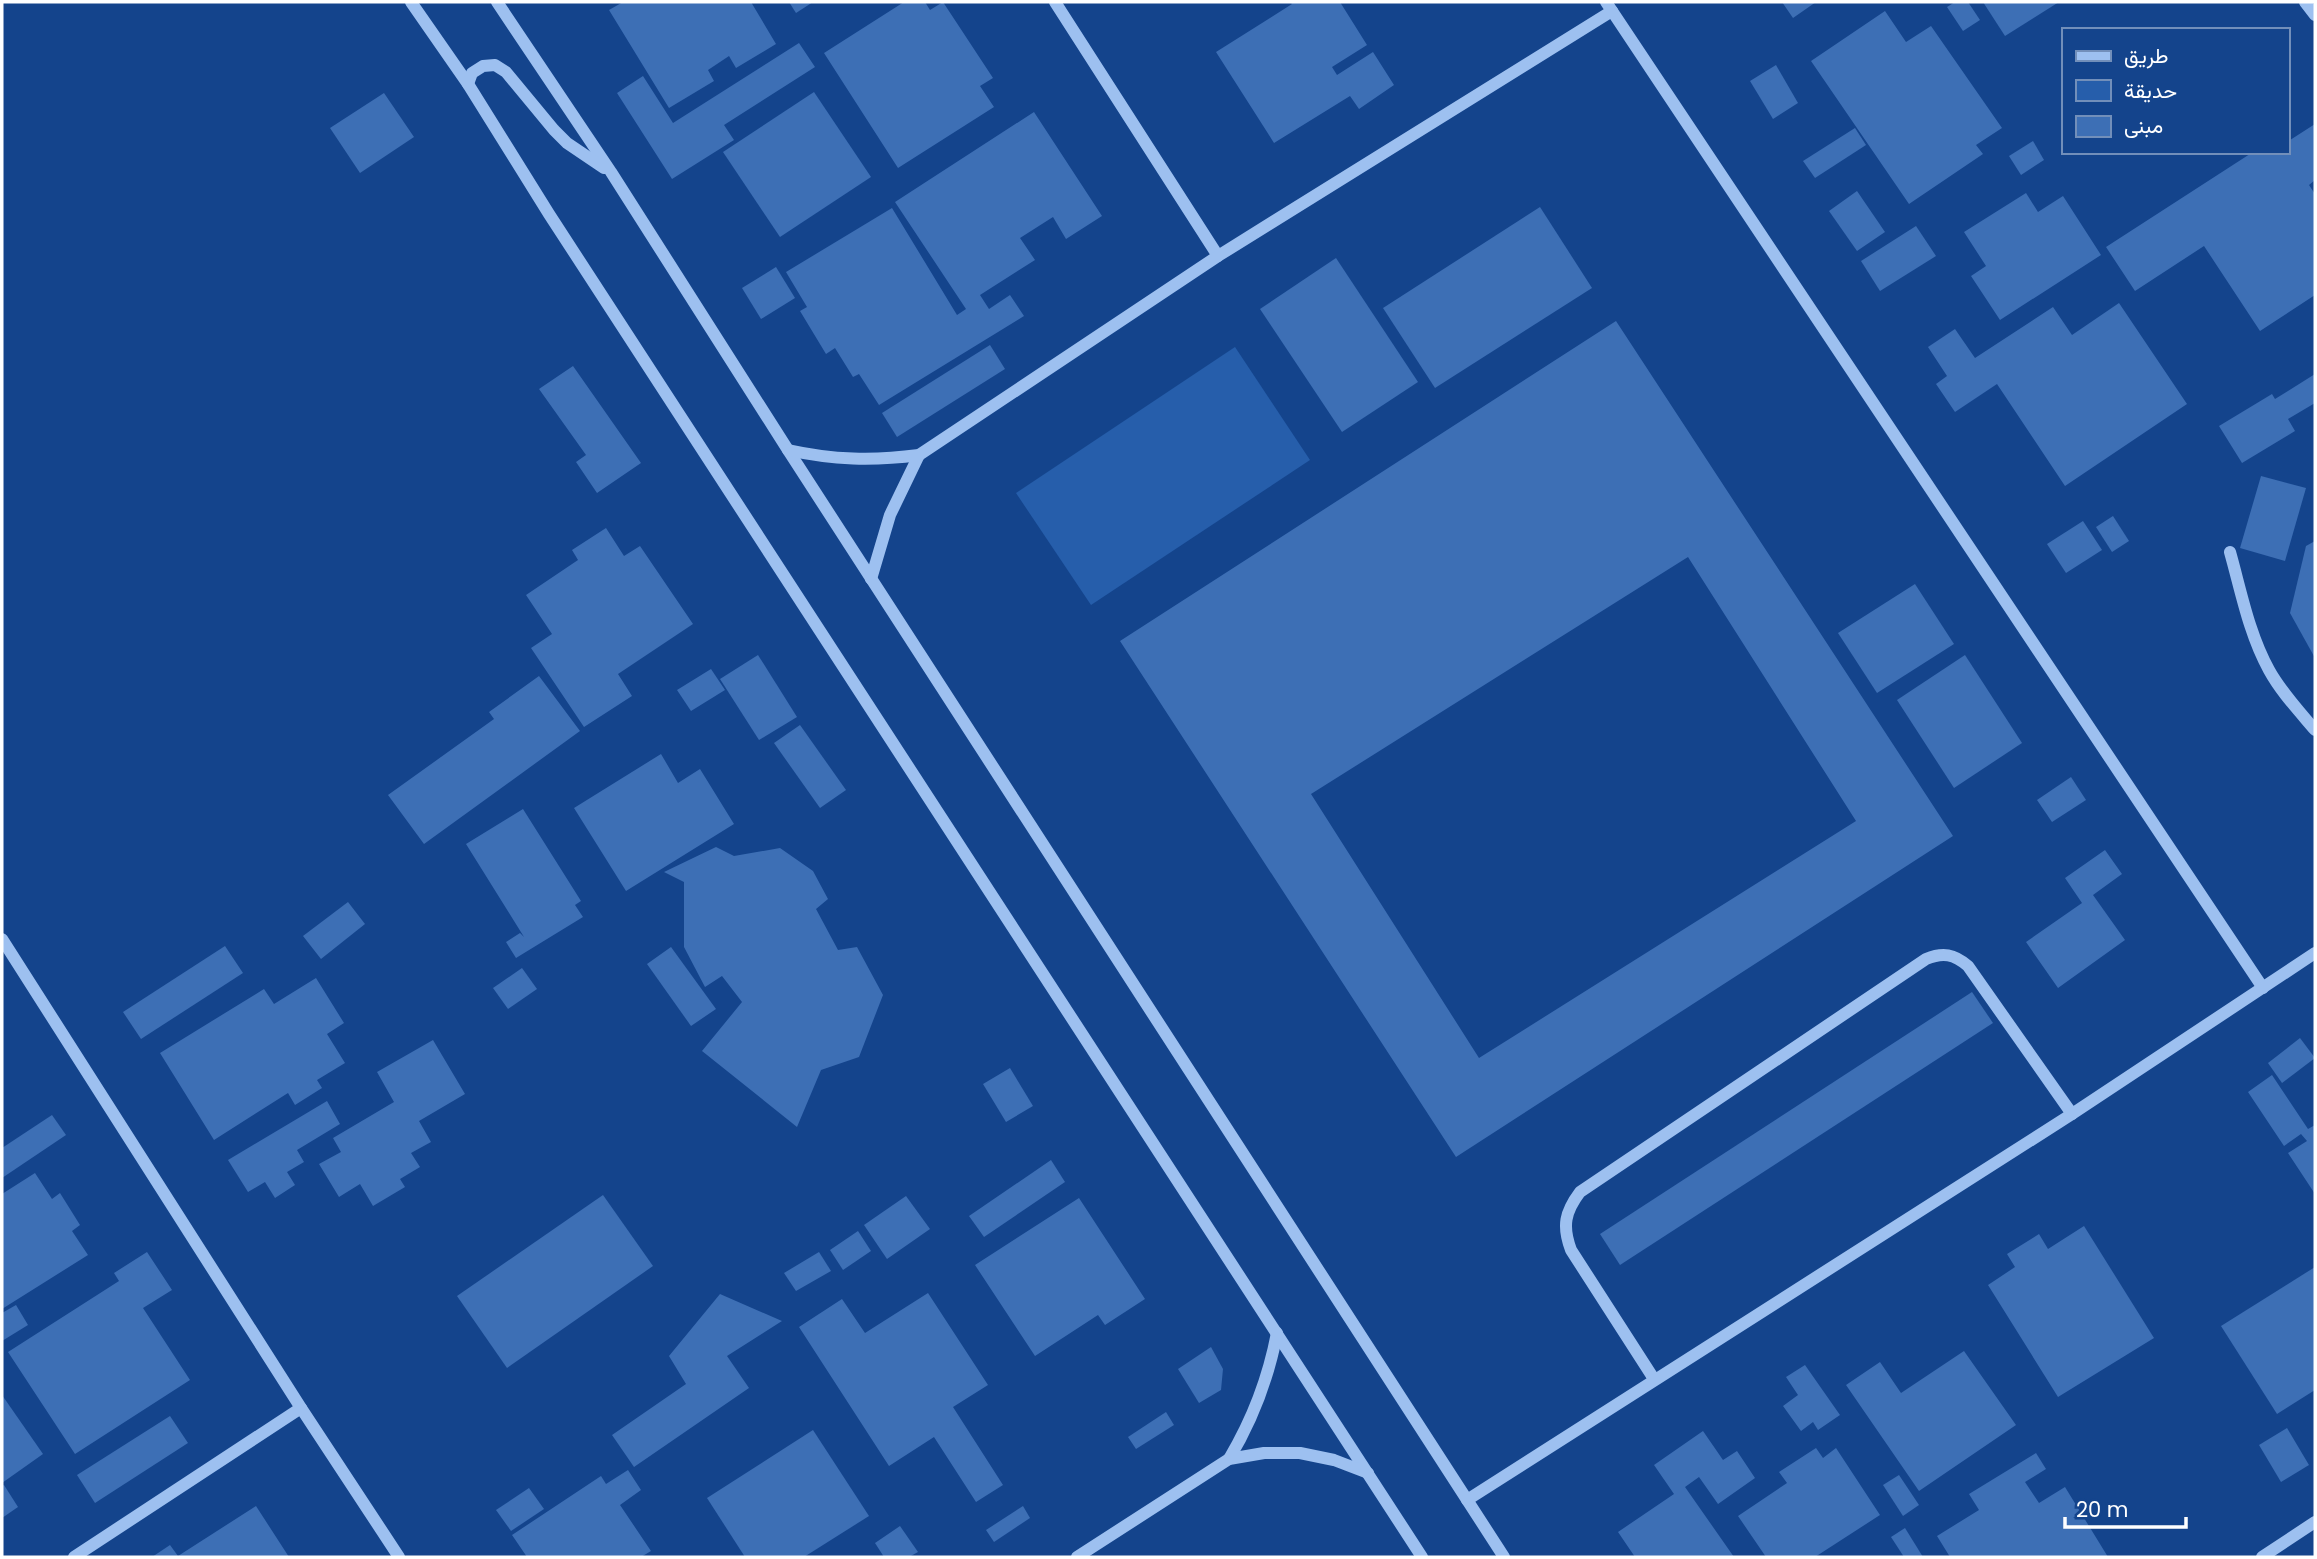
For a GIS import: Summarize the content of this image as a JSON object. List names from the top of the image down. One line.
{"legend":["طريق","حديقة","مبنى"],"scale_bar":"20 m"}
